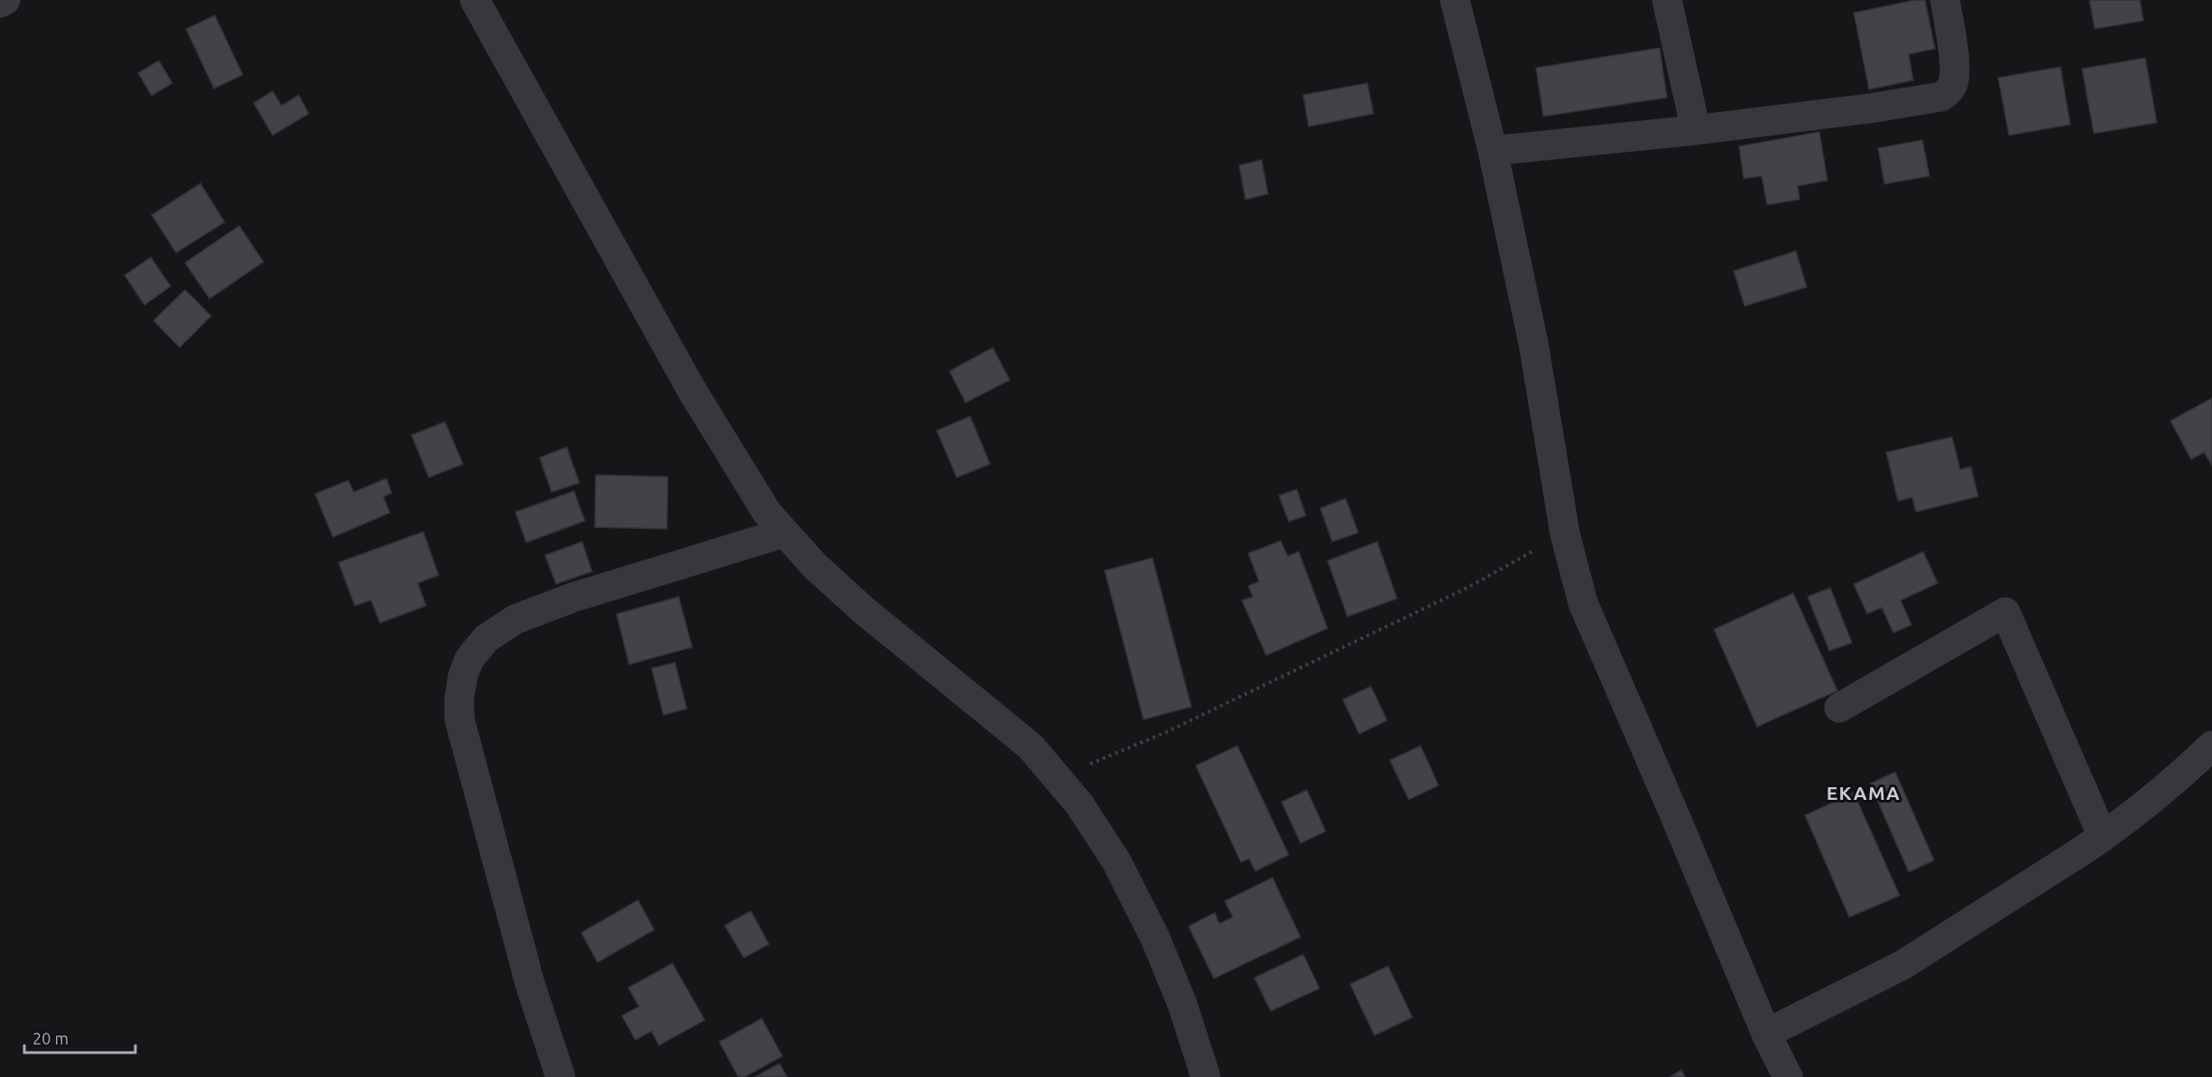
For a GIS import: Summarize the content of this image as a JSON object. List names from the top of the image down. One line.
{"districts":["EKAMA"],"scale_bar":"20 m"}
